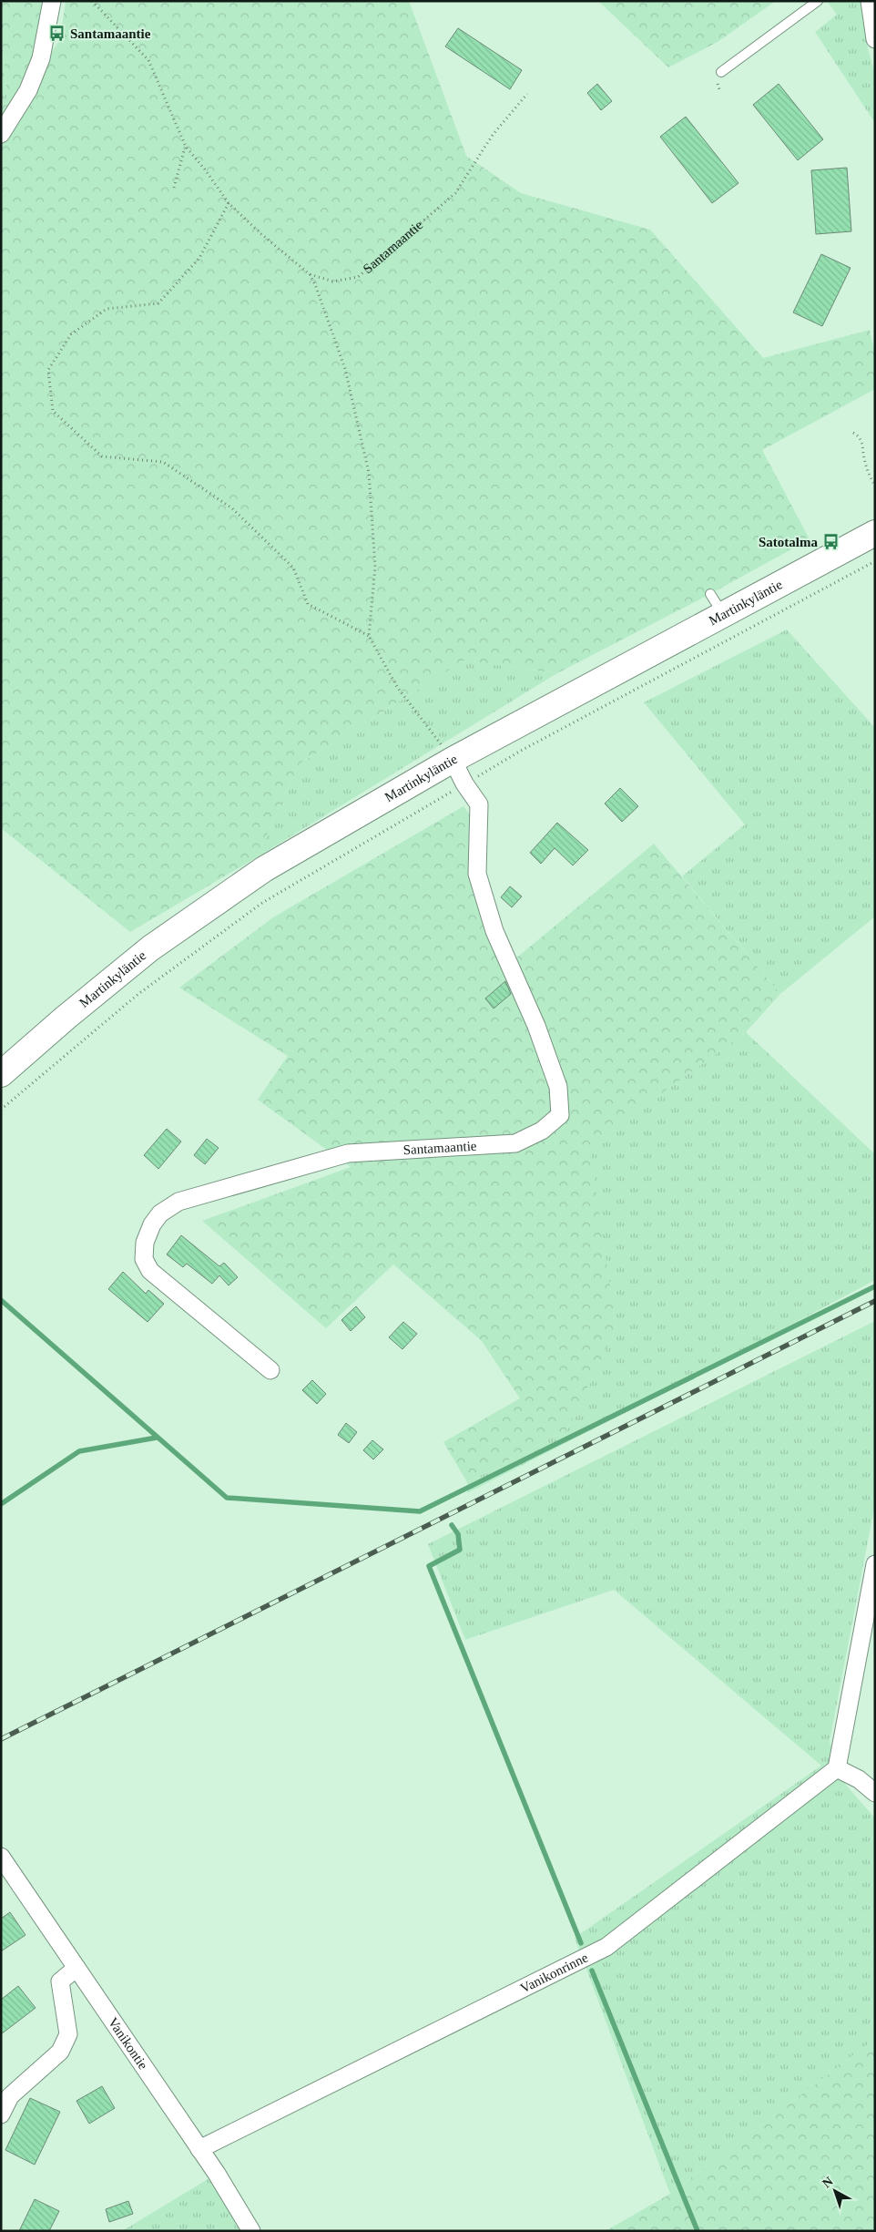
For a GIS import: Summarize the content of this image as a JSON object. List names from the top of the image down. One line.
{"streets":{"street":["Santamaantie","Martinkyläntie","Vanikonrinne","Vanikontie"]},"crossings":[["Santamaantie","Martinkyläntie"],["Vanikonrinne","Vanikontie"]],"places":{"bus stop":["Santamaantie","Satotalma"]},"north":"top left"}
